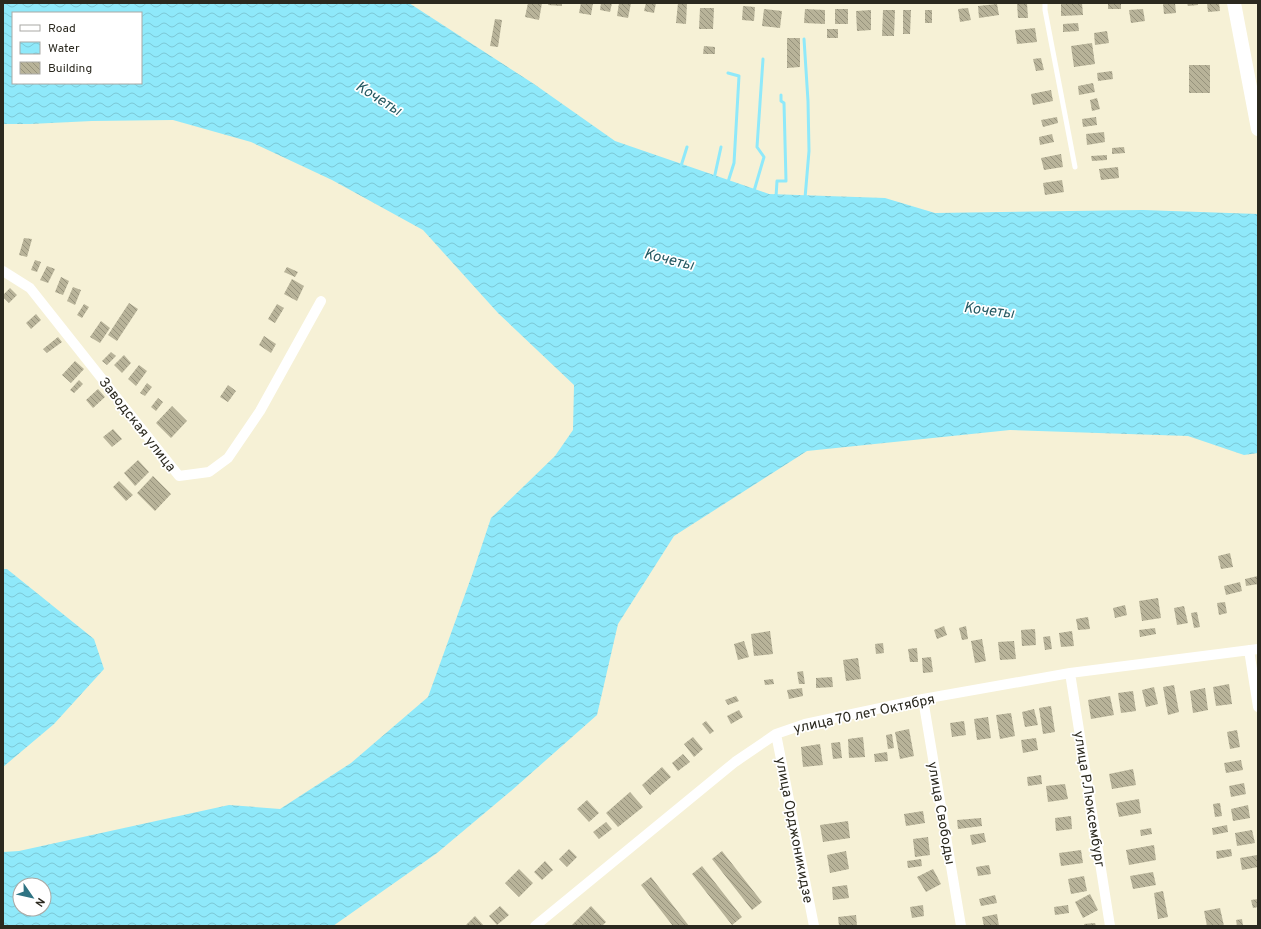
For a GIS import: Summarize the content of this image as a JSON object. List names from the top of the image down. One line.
{"streets":{"street":["Заводская улица","улица 70 лет Октября","улица Р.Люксембург","улица Свободы","улица Орджоникидзе"]},"crossings":[["улица 70 лет Октября","улица Р.Люксембург"],["улица 70 лет Октября","улица Свободы"],["улица 70 лет Октября","улица Орджоникидзе"]],"water":["Кочеты"],"legend":["Road","Water","Building"],"north":"bottom right"}
